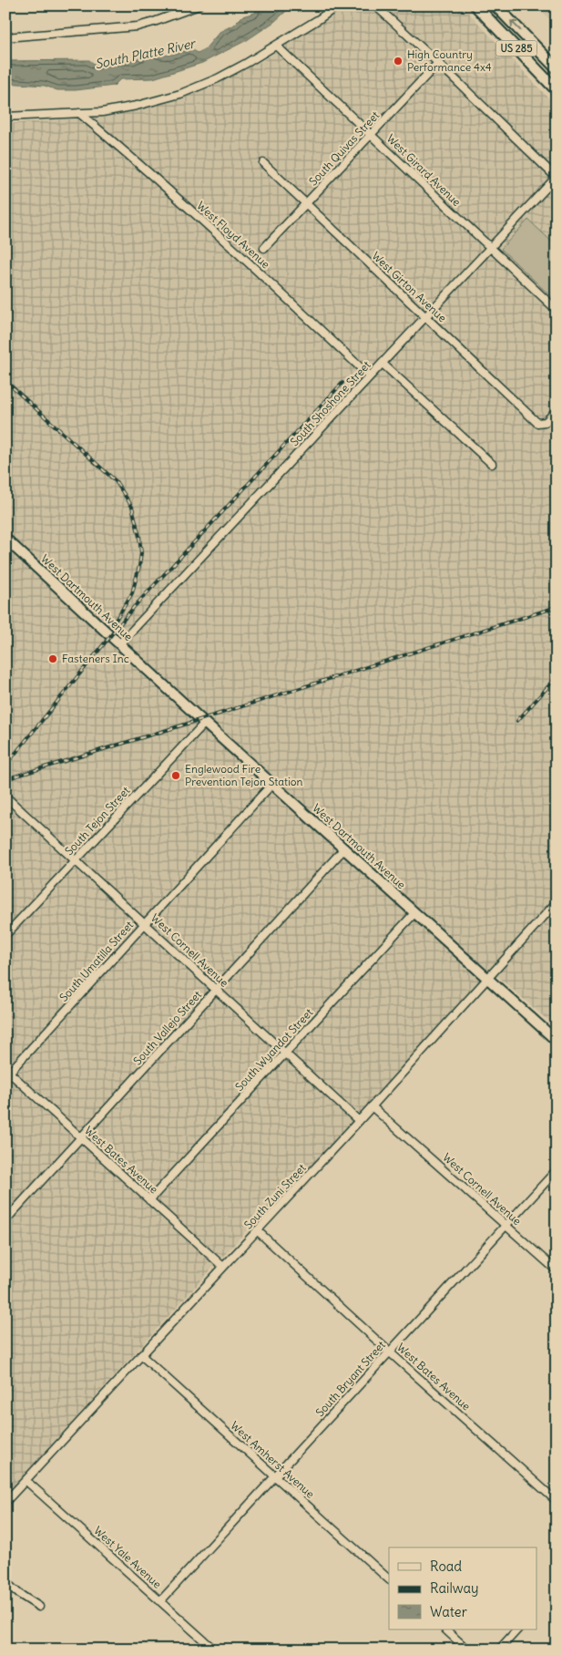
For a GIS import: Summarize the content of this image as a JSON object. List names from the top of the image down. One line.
{"streets":{"highway":["US 285"],"main road":["West Dartmouth Avenue"],"street":["South Quivas Street","West Girard Avenue","West Floyd Avenue","West Girton Avenue","South Shoshone Street","South Tejon Street","West Cornell Avenue","South Umatilla Street","South Vallejo Street","South Wyandot Street","West Bates Avenue","South Zuni Street","South Bryant Street","West Amherst Avenue","West Yale Avenue"]},"crossings":[["South Quivas Street","West Girard Avenue"],["South Quivas Street","West Girton Avenue"],["West Girard Avenue","South Shoshone Street"],["West Floyd Avenue","South Shoshone Street"],["West Girton Avenue","South Shoshone Street"],["South Shoshone Street","West Dartmouth Avenue"],["West Dartmouth Avenue","South Tejon Street"],["West Dartmouth Avenue","South Umatilla Street"],["West Dartmouth Avenue","South Vallejo Street"],["West Dartmouth Avenue","South Wyandot Street"],["West Dartmouth Avenue","South Zuni Street"],["South Tejon Street","West Cornell Avenue"],["West Cornell Avenue","South Umatilla Street"],["West Cornell Avenue","South Vallejo Street"],["West Cornell Avenue","South Wyandot Street"],["West Cornell Avenue","South Zuni Street"],["West Cornell Avenue","South Bryant Street"],["South Umatilla Street","West Bates Avenue"],["South Vallejo Street","West Bates Avenue"],["South Wyandot Street","West Bates Avenue"],["West Bates Avenue","South Zuni Street"],["West Bates Avenue","South Bryant Street"],["South Zuni Street","West Amherst Avenue"],["South Zuni Street","West Yale Avenue"],["South Bryant Street","West Amherst Avenue"],["South Bryant Street","West Yale Avenue"]],"water":["South Platte River"],"places":["High Country Performance 4x4","Fasteners Inc","Englewood Fire Prevention Tejon Station"],"legend":["Road","Railway","Water"]}
